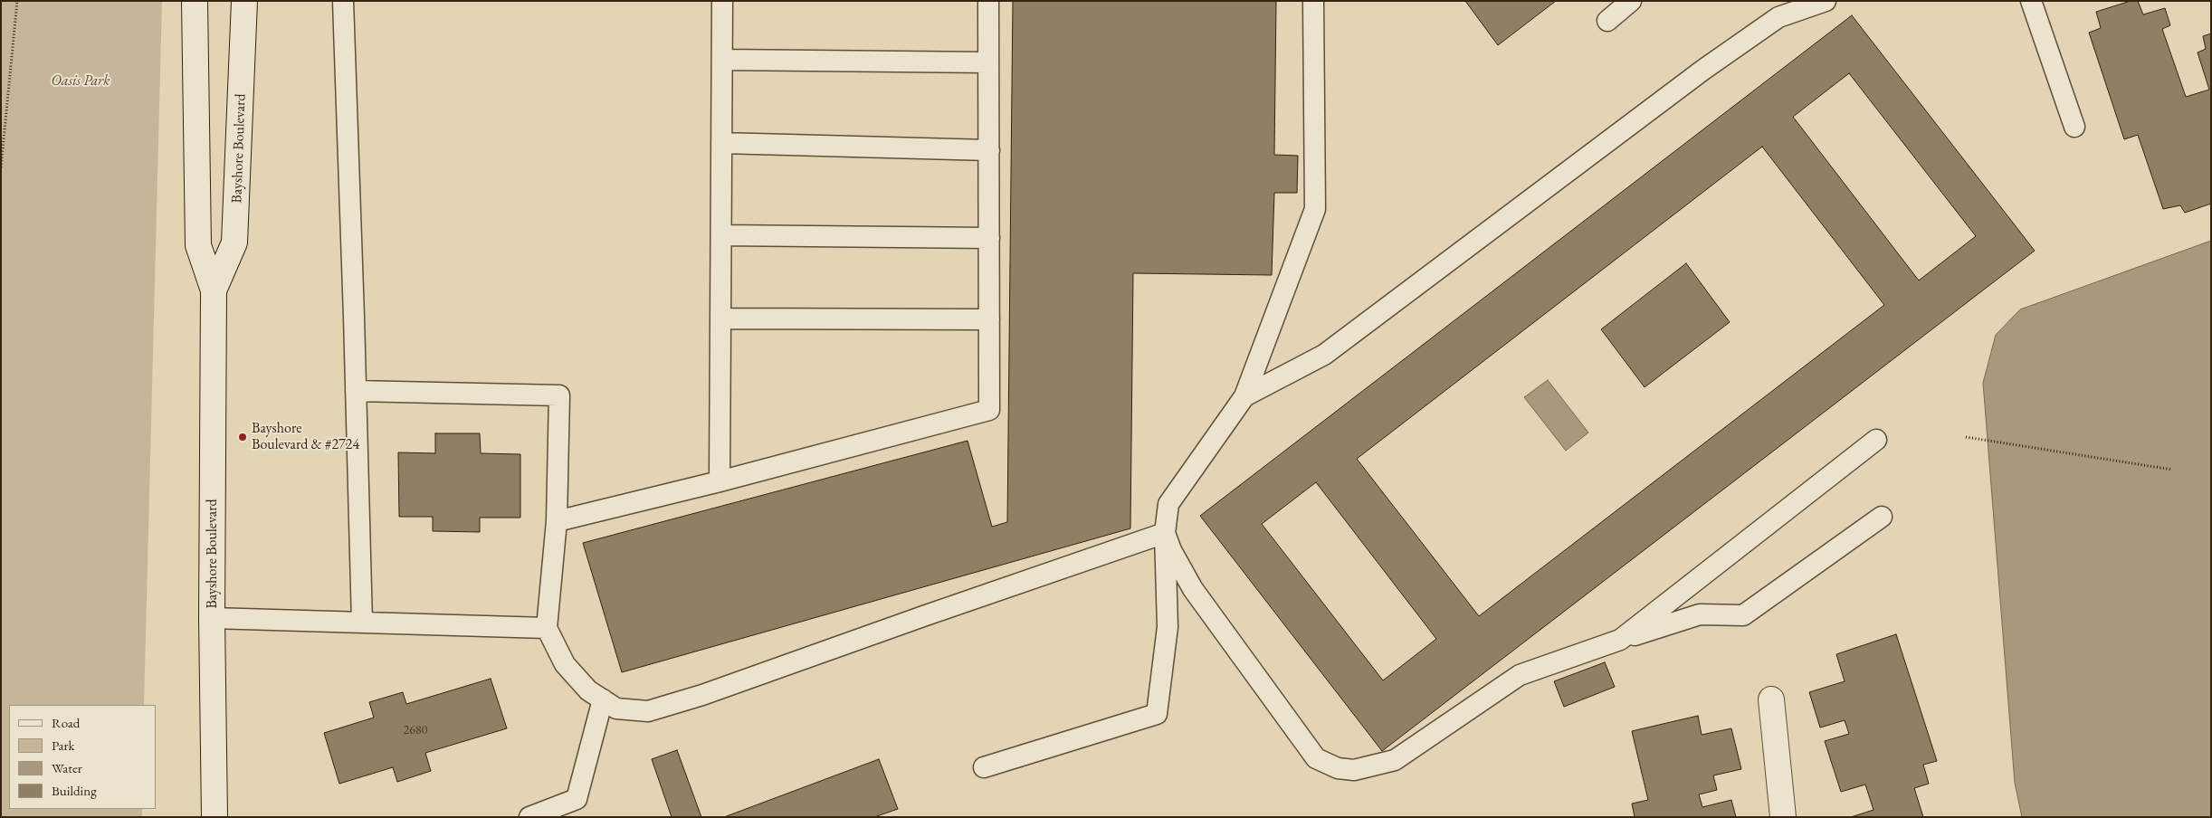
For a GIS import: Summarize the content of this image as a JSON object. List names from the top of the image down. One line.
{"streets":{"main road":["Bayshore Boulevard"]},"parks":["Oasis Park"],"places":["Bayshore Boulevard & #2724"],"house_numbers":["2680"],"legend":["Road","Park","Water","Building"]}
